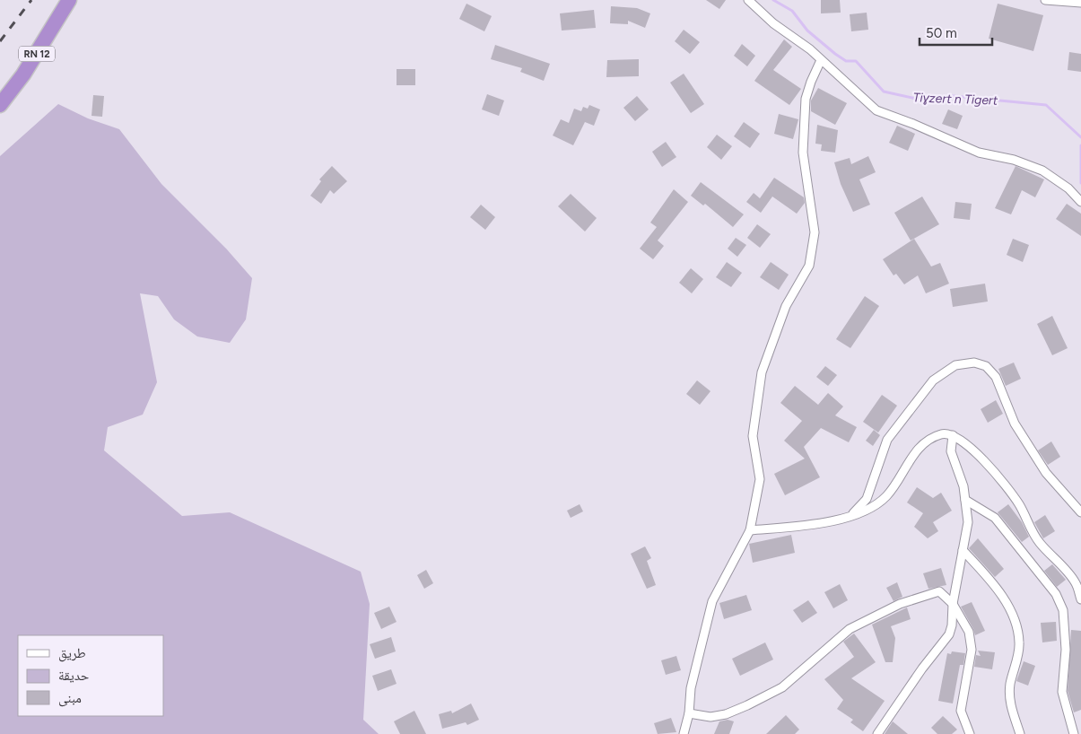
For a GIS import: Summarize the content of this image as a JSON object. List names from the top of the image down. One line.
{"streets":{"highway":["RN 12"]},"water":["Tiɣzert n Tigert"],"legend":["طريق","حديقة","مبنى"],"scale_bar":"50 m"}
